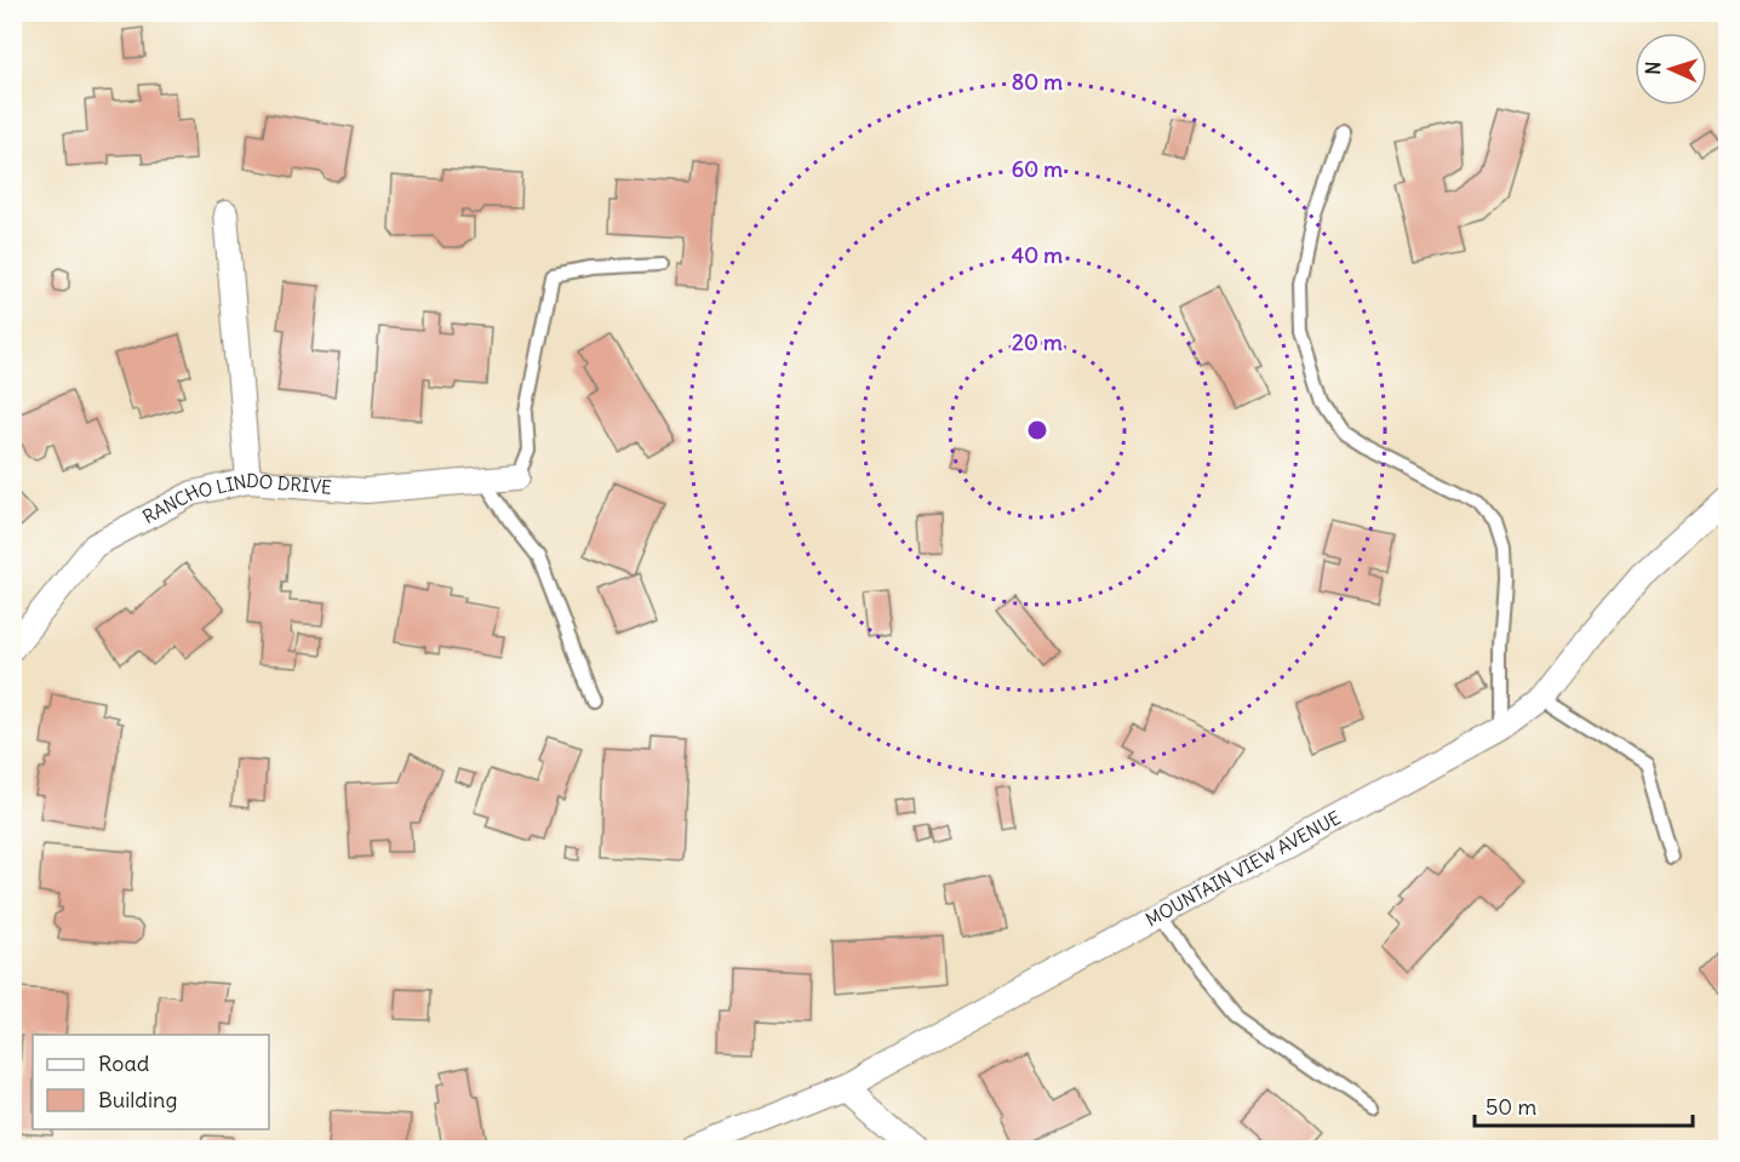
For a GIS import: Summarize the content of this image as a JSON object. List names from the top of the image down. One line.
{"streets":{"street":["RANCHO LINDO DRIVE","MOUNTAIN VIEW AVENUE"]},"legend":["Road","Building"],"scale_bar":"50 m","north":"left","rings":["80 m","60 m","40 m","20 m"]}
